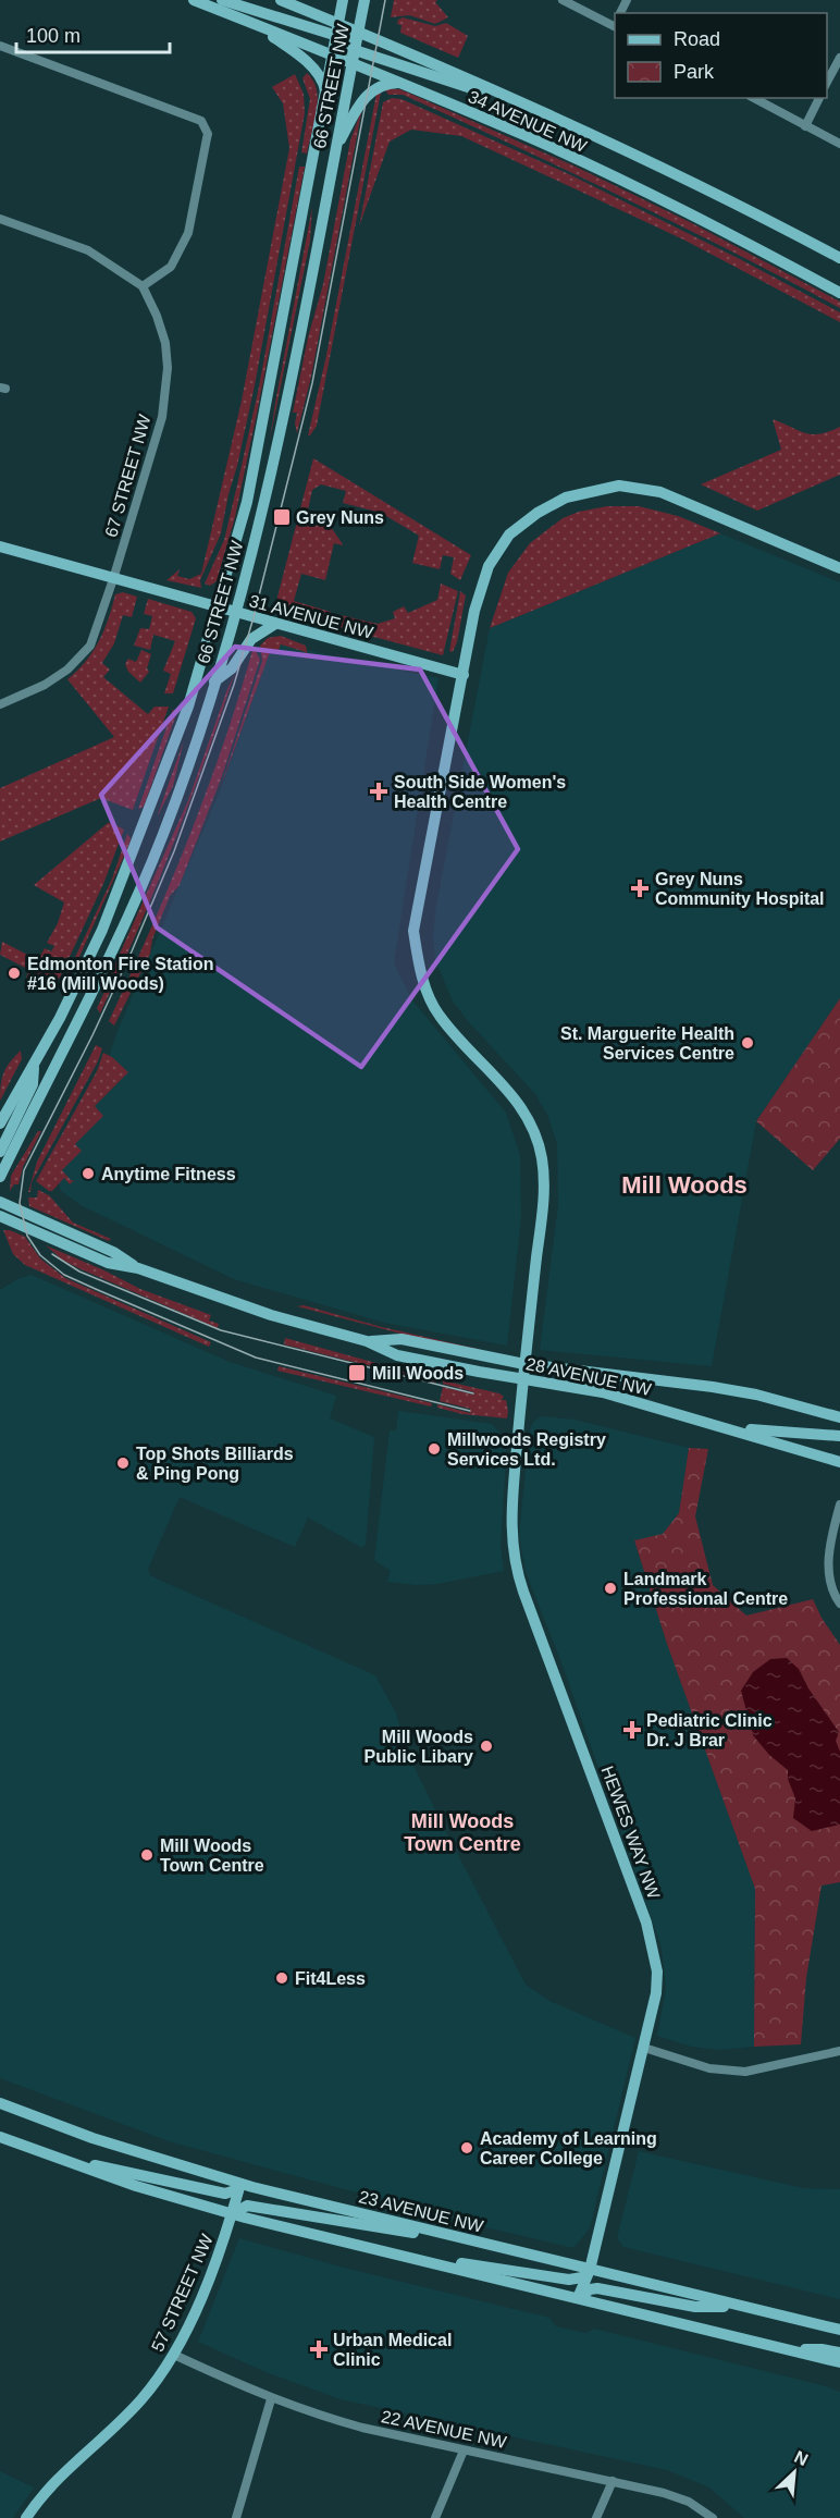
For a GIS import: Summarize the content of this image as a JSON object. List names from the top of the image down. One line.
{"streets":{"main road":["66 STREET NW","34 AVENUE NW","31 AVENUE NW","28 AVENUE NW","HEWES WAY NW","23 AVENUE NW","57 STREET NW"],"street":["67 STREET NW","22 AVENUE NW"]},"crossings":[["66 STREET NW","34 AVENUE NW"],["66 STREET NW","31 AVENUE NW"],["67 STREET NW","31 AVENUE NW"],["31 AVENUE NW","HEWES WAY NW"],["28 AVENUE NW","HEWES WAY NW"],["HEWES WAY NW","23 AVENUE NW"],["23 AVENUE NW","57 STREET NW"],["57 STREET NW","22 AVENUE NW"]],"districts":["Mill Woods","Mill Woods Town Centre"],"places":{"transit":["Grey Nuns","Mill Woods"],"health":["South Side Women's Health Centre","Grey Nuns Community Hospital","Pediatric Clinic Dr. J Brar","Urban Medical Clinic"],"other":["Edmonton Fire Station #16 (Mill Woods)","St. Marguerite Health Services Centre","Anytime Fitness","Millwoods Registry Services Ltd.","Top Shots Billiards & Ping Pong","Landmark Professional Centre","Mill Woods Public Libary","Mill Woods Town Centre","Fit4Less","Academy of Learning Career College"]},"legend":["Road","Park"],"scale_bar":"100 m","north":"top right"}
